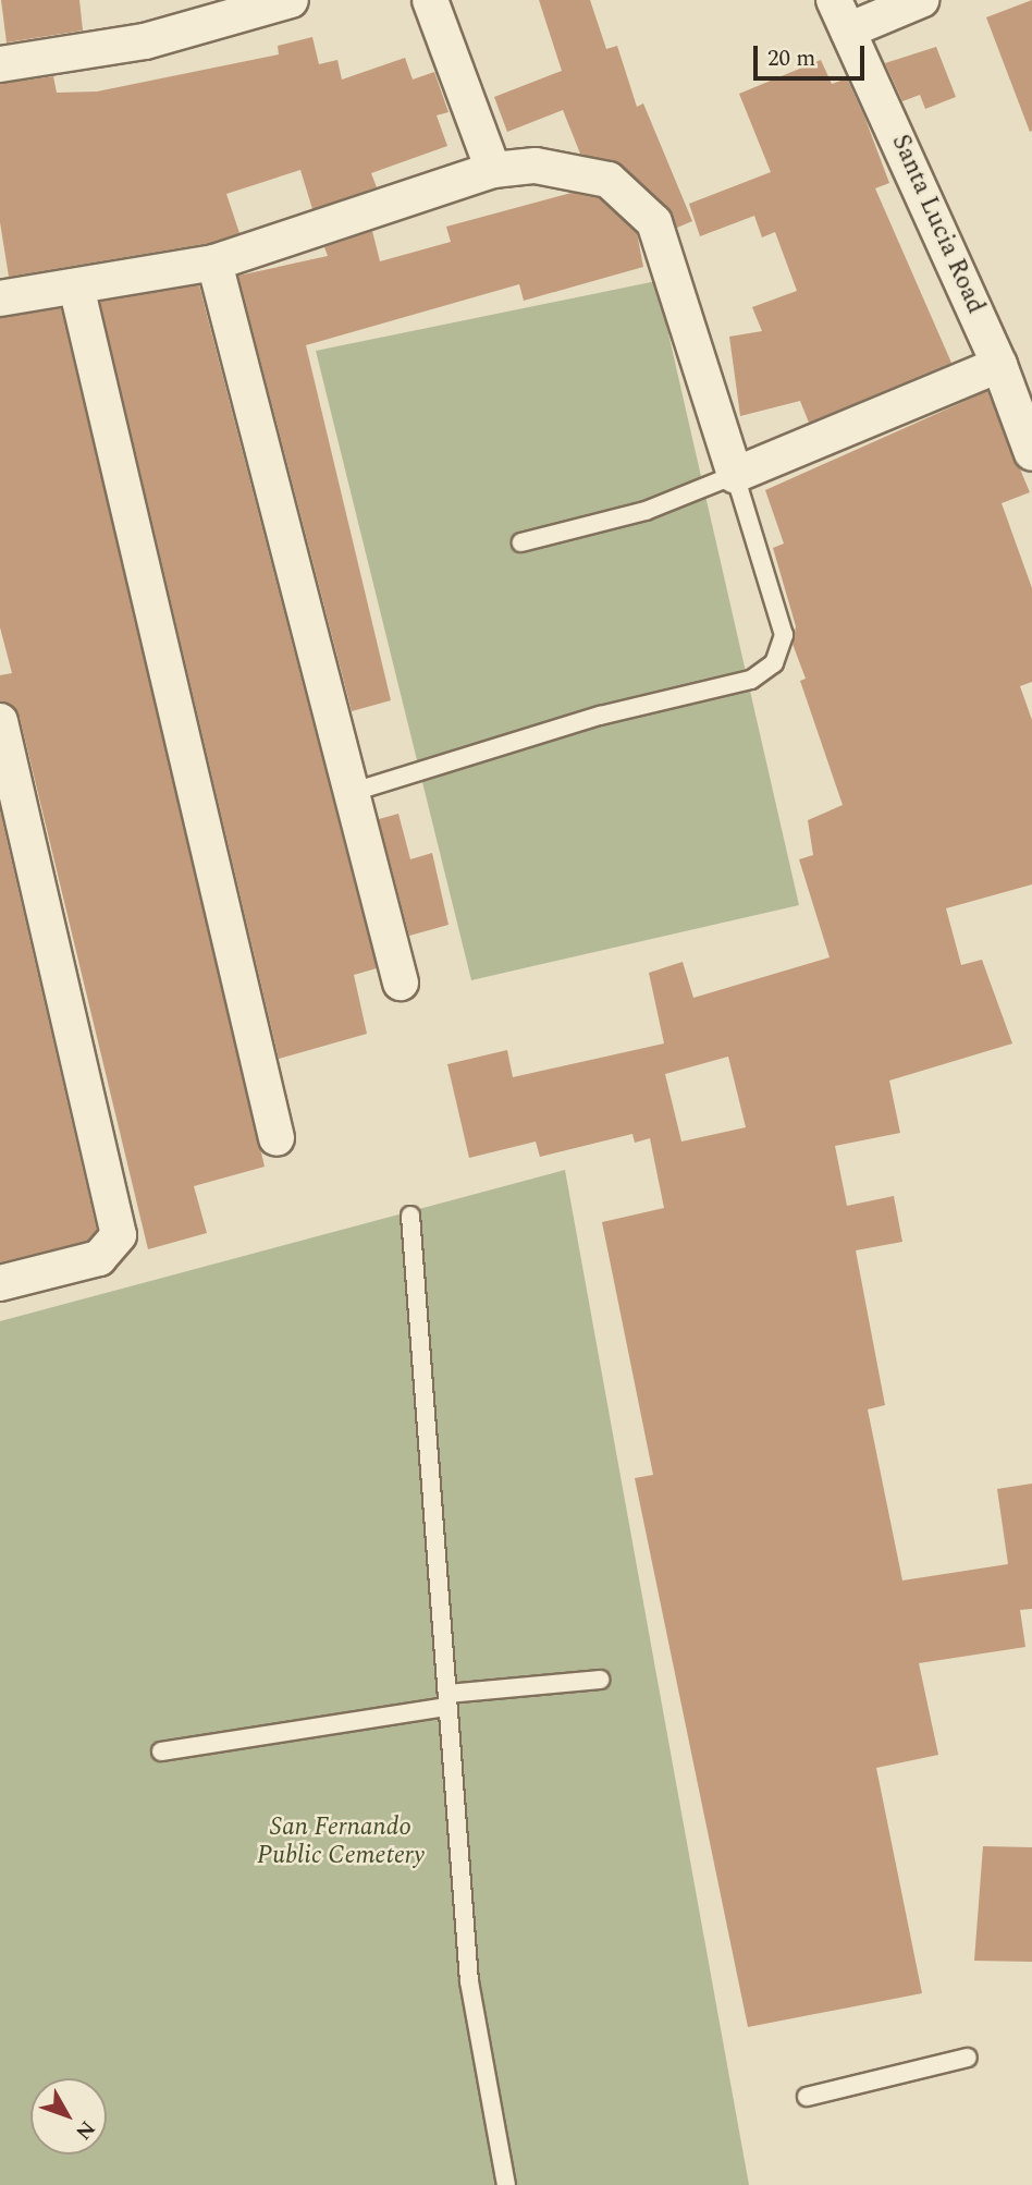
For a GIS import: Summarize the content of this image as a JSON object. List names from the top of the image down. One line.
{"streets":{"street":["Santa Lucia Road"]},"parks":["San Fernando Public Cemetery"],"scale_bar":"20 m","north":"bottom right"}
